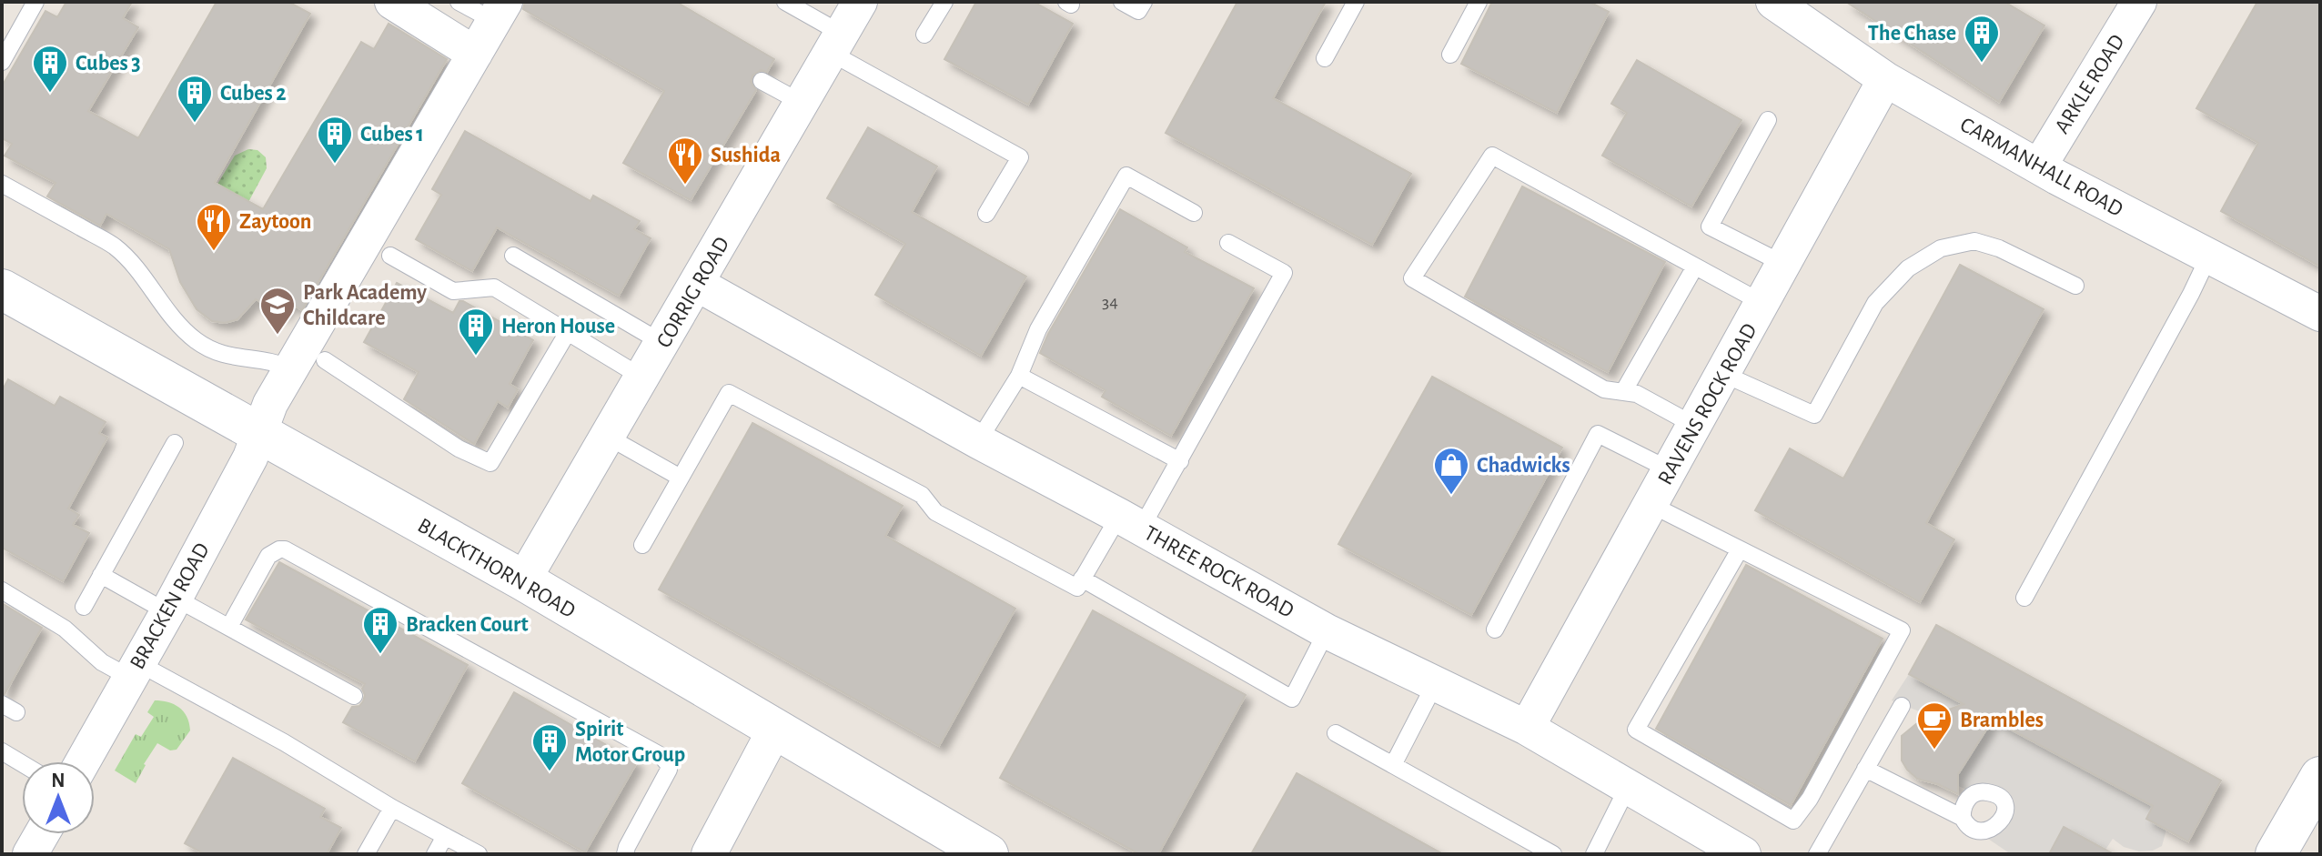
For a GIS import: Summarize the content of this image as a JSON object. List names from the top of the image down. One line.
{"streets":{"street":["ARKLE ROAD","CARMANHALL ROAD","CORRIG ROAD","RAVENS ROCK ROAD","BLACKTHORN ROAD","THREE ROCK ROAD","BRACKEN ROAD"]},"crossings":[["ARKLE ROAD","CARMANHALL ROAD"],["CARMANHALL ROAD","RAVENS ROCK ROAD"],["CORRIG ROAD","BLACKTHORN ROAD"],["CORRIG ROAD","THREE ROCK ROAD"],["RAVENS ROCK ROAD","THREE ROCK ROAD"],["BLACKTHORN ROAD","BRACKEN ROAD"]],"places":{"building":["The Chase","Cubes 3","Cubes 2","Cubes 1","Heron House","Bracken Court","Spirit Motor Group"],"restaurant":["Sushida","Zaytoon"],"school or university":["Park Academy Childcare"],"shop":["Chadwicks"],"cafe":["Brambles"]},"house_numbers":["34"],"north":"top"}
